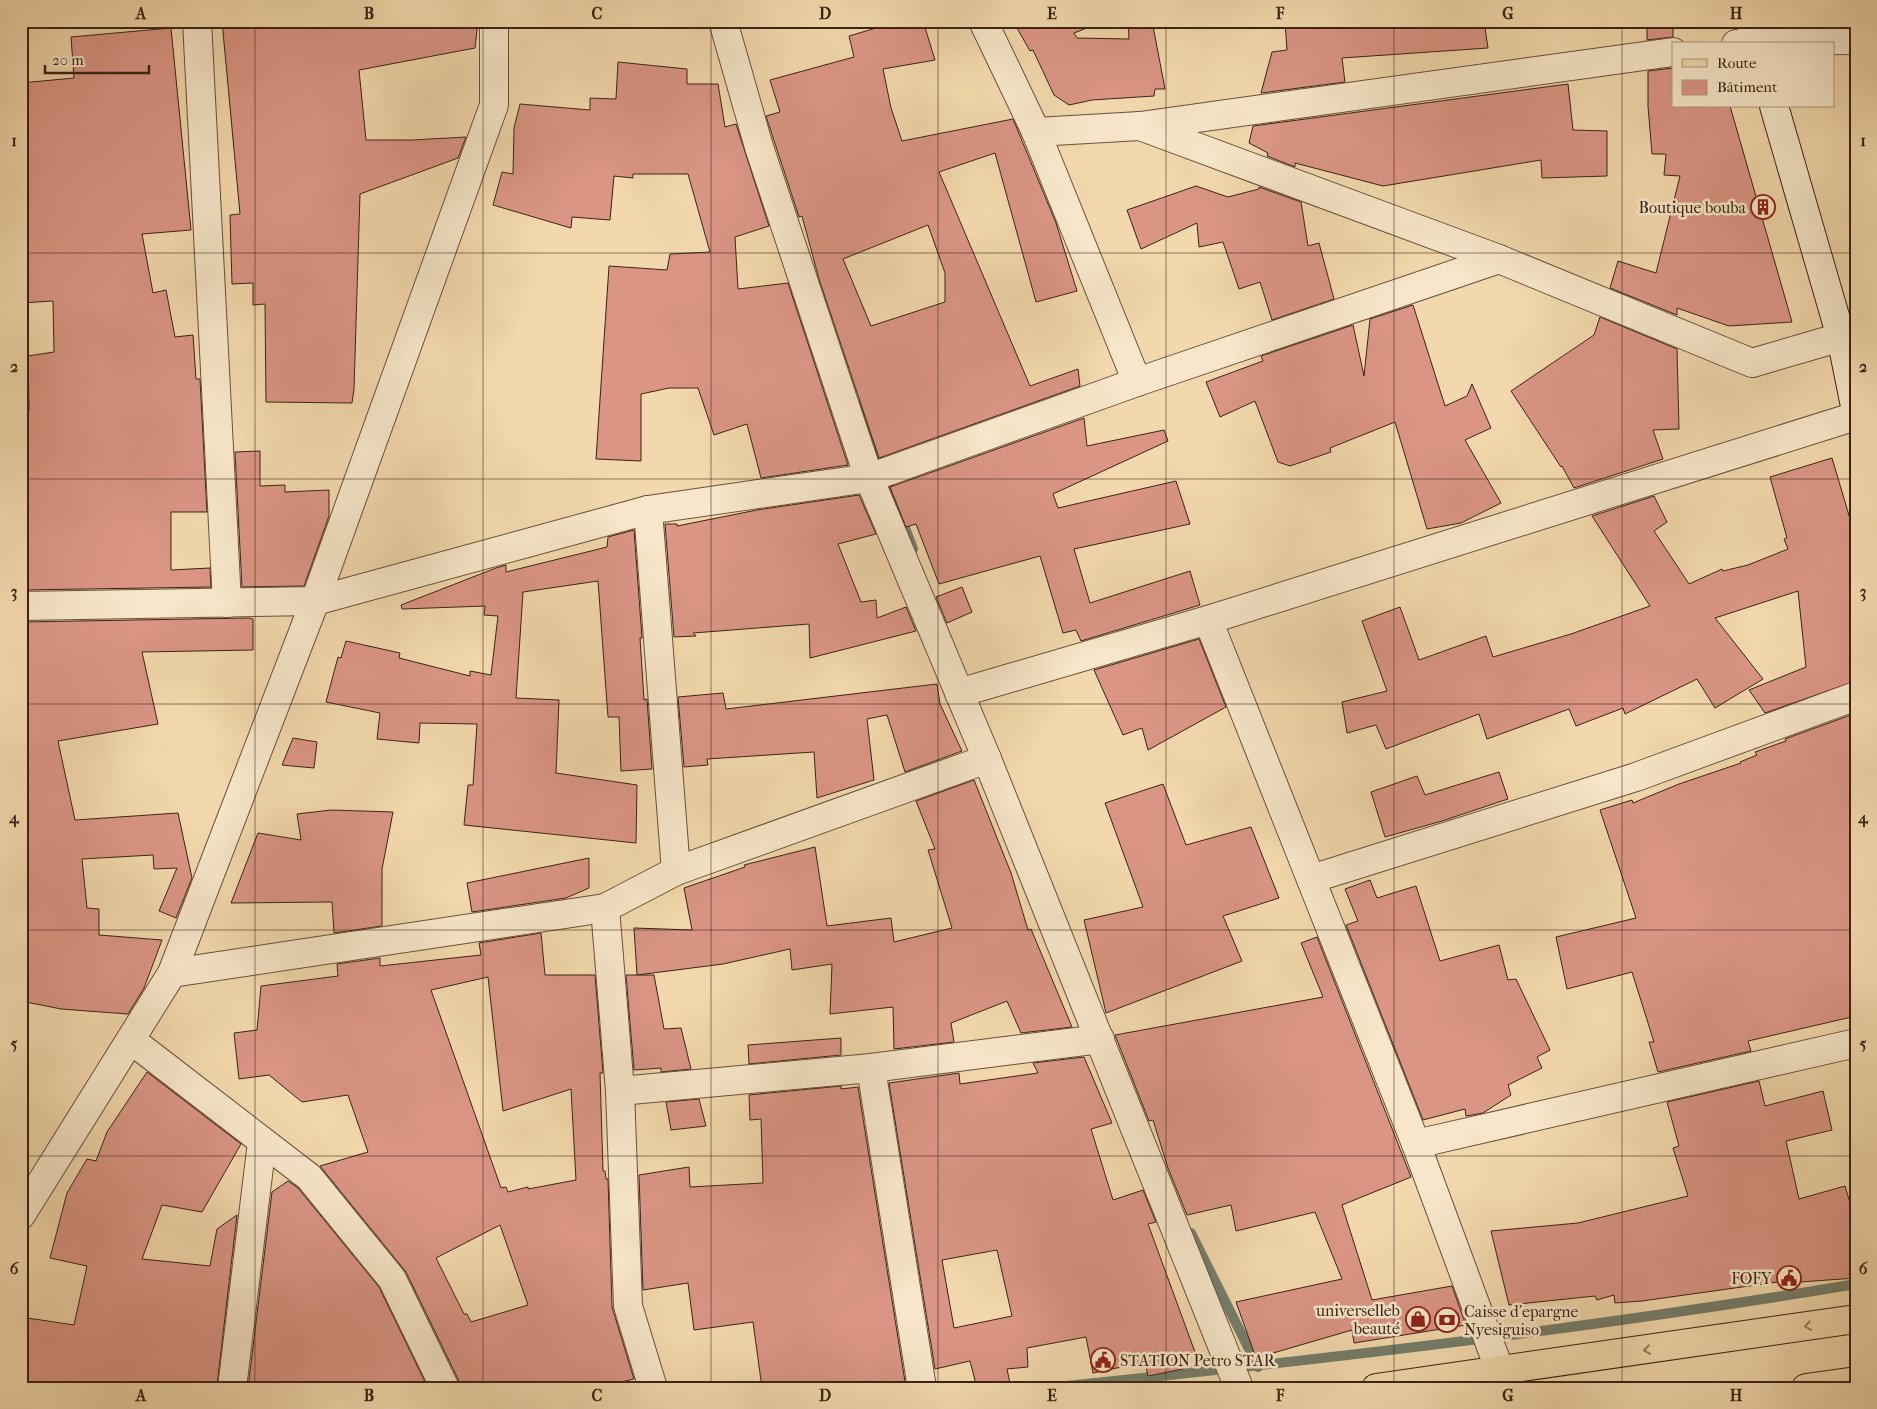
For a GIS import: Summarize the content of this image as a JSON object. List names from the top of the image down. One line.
{"places":{"building":["Boutique bouba"],"public building":["FOFY","STATION Petro STAR"],"shop":["universelleb beauté"],"bank":["Caisse d'epargne Nyesiguiso"]},"legend":["Route","Bâtiment"],"scale_bar":"20 m","grid":{"columns":["A","B","C","D","E","F","G","H"],"rows":["1","2","3","4","5","6"]}}
